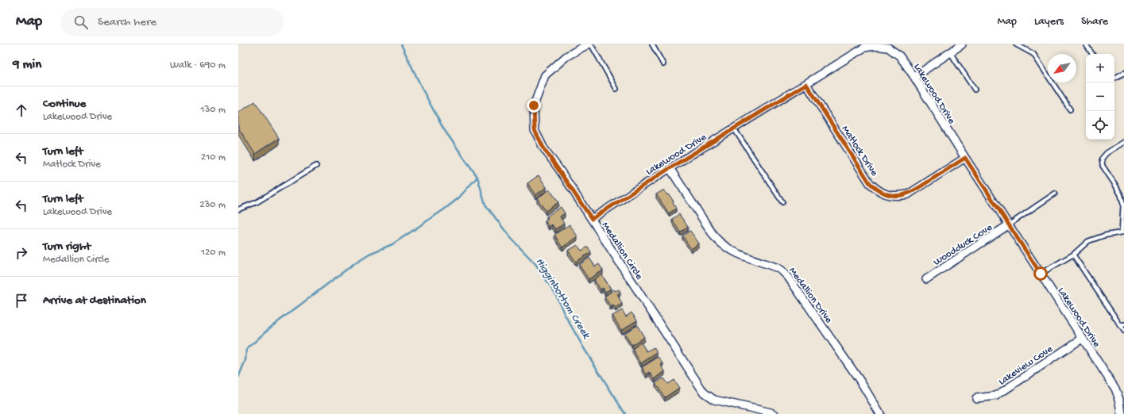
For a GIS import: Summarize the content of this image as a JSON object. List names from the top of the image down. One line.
{"streets":{"street":["Lakewood Drive","Matlock Drive","Woodduck Cove","Medallion Circle","Medallion Drive","Lakeview Cove"]},"crossings":[["Lakewood Drive","Matlock Drive"],["Lakewood Drive","Woodduck Cove"],["Lakewood Drive","Medallion Circle"],["Lakewood Drive","Medallion Drive"],["Lakewood Drive","Lakeview Cove"]],"water":["Higginbottom Creek"],"north":"bottom left","page":{"header":"Map","search":"Search here","nav":["Map","Layers","Share"],"heading":["9 min","Walk · 690 m"],"map_buttons":["+","−"],"list":[["Continue","Lakewood Drive","130 m"],["Turn left","Matlock Drive","210 m"],["Turn left","Lakewood Drive","230 m"],["Turn right","Medallion Circle","120 m"],"Arrive at destination"]}}
